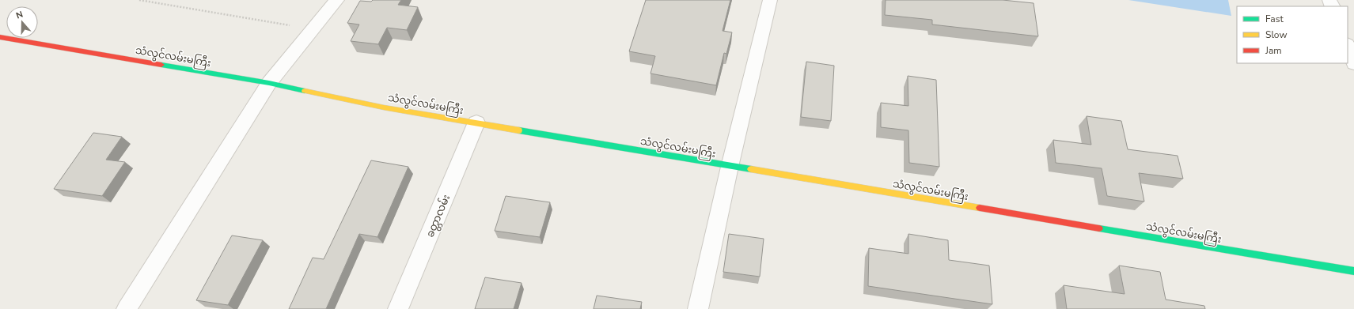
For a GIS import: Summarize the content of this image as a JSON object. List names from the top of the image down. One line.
{"streets":{"street":["သံလွင်လမ်းမကြီး","ခတ္တာလမ်း"]},"crossings":[["သံလွင်လမ်းမကြီး","ခတ္တာလမ်း"]],"legend":["Fast","Slow","Jam"],"north":"top"}
